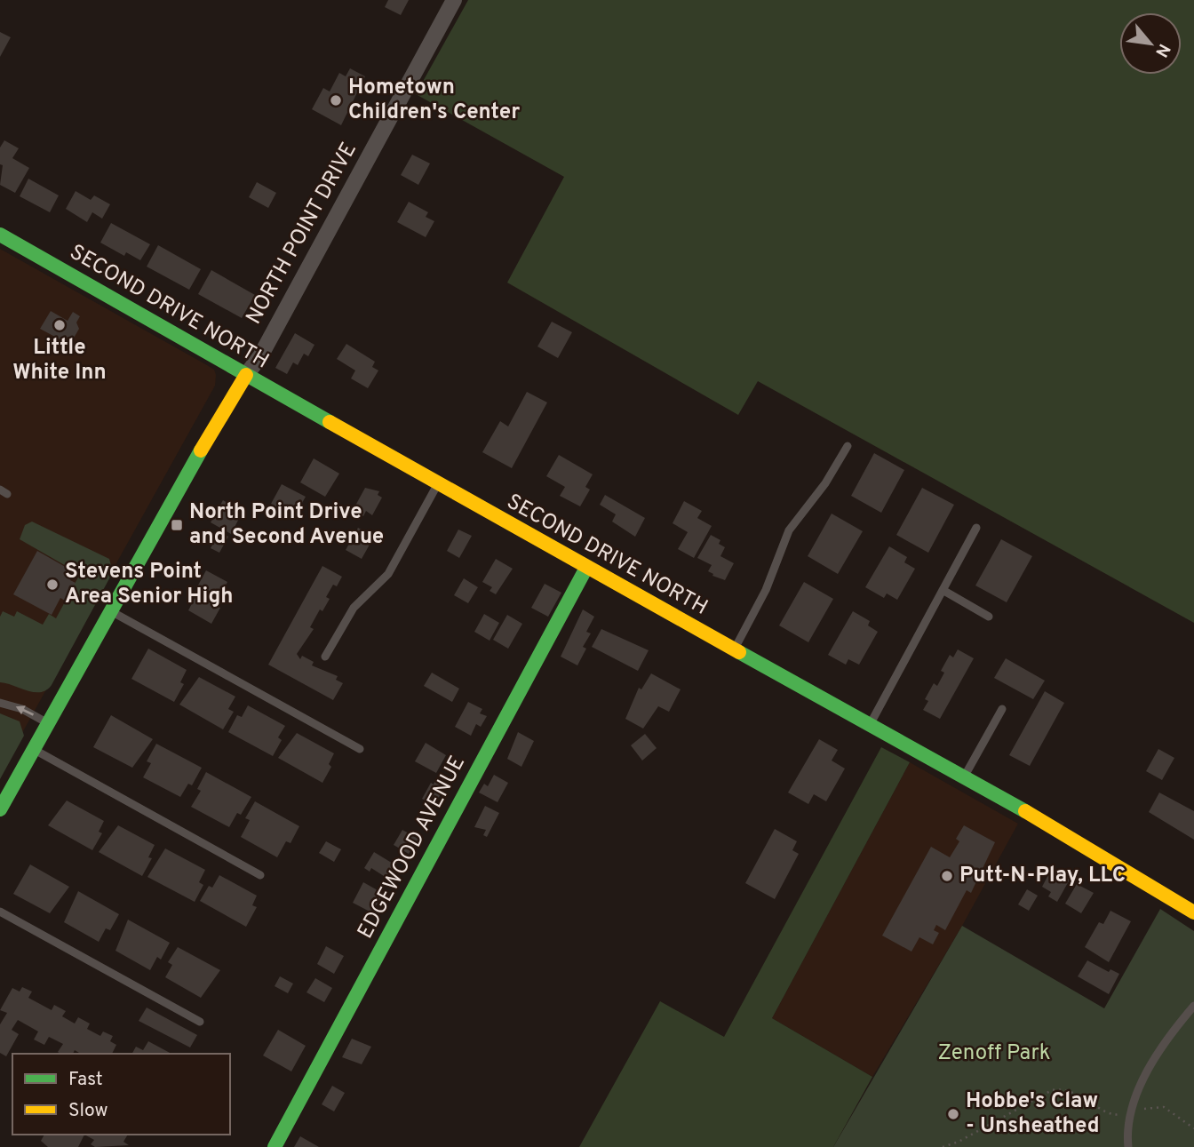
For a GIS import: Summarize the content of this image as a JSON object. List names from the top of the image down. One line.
{"streets":{"street":["NORTH POINT DRIVE","SECOND DRIVE NORTH","EDGEWOOD AVENUE"]},"crossings":[["NORTH POINT DRIVE","SECOND DRIVE NORTH"],["SECOND DRIVE NORTH","EDGEWOOD AVENUE"]],"parks":["Zenoff Park"],"places":{"other":["Hometown Children's Center","Little White Inn","Stevens Point Area Senior High","Putt-N-Play, LLC","Hobbe's Claw - Unsheathed"],"transit":["North Point Drive and Second Avenue"]},"legend":["Fast","Slow"],"north":"bottom right"}
